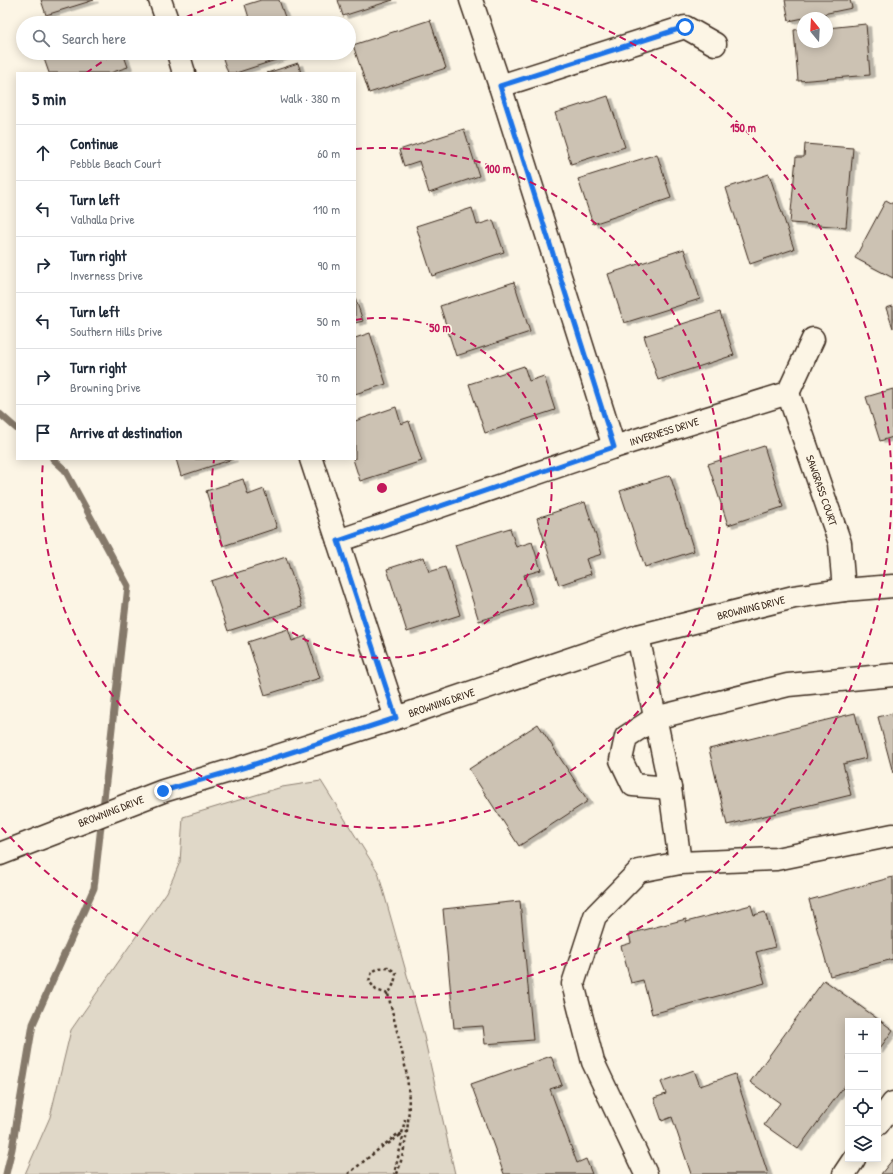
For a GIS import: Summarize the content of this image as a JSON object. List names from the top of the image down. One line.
{"streets":{"street":["INVERNESS DRIVE","SAWGRASS COURT","BROWNING DRIVE"]},"crossings":[["INVERNESS DRIVE","SAWGRASS COURT"],["SAWGRASS COURT","BROWNING DRIVE"]],"north":"top","page":{"search":"Search here","heading":["5 min","Walk · 380 m"],"list":[["Continue","Pebble Beach Court","60 m"],["Turn left","Valhalla Drive","110 m"],["Turn right","Inverness Drive","90 m"],["Turn left","Southern Hills Drive","50 m"],["Turn right","Browning Drive","70 m"],"Arrive at destination"],"map_buttons":["+","−"]},"rings":["150 m","100 m","50 m"]}
